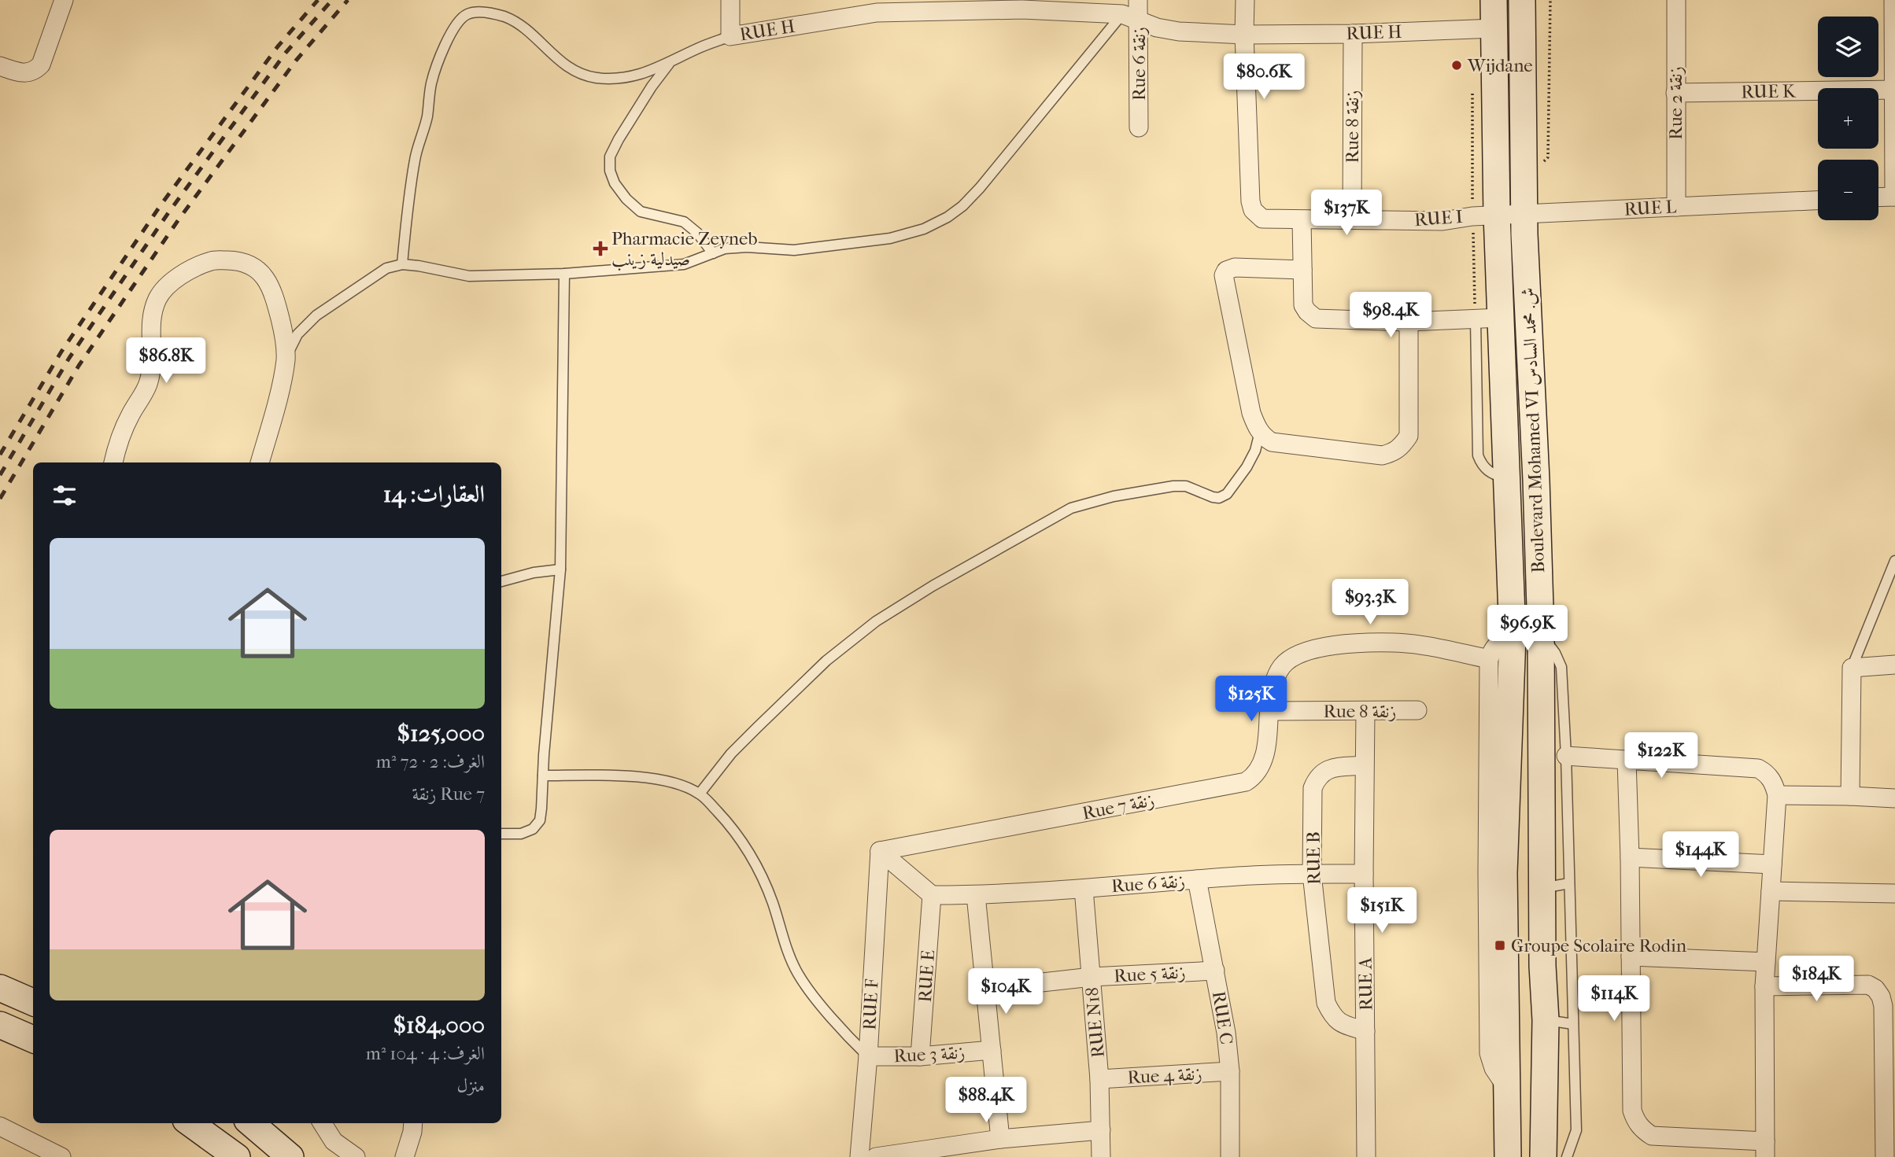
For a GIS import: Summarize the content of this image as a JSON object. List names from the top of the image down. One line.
{"streets":{"main road":["Boulevard Mohamed VI ش. محمد السادس"],"street":["RUE H","Rue 6 زنقة","RUE K","Rue 2 زنقة","Rue 8 زنقة","RUE L","RUE I","Rue 7 زنقة","RUE B","Rue 5 زنقة","RUE E","RUE A","RUE F","RUE C","RUE N18","Rue 3 زنقة","Rue 4 زنقة"]},"crossings":[["RUE H","Rue 6 زنقة"],["RUE H","Rue 8 زنقة"],["RUE H","RUE I"],["RUE H","Boulevard Mohamed VI ش. محمد السادس"],["Rue 6 زنقة","RUE B"],["Rue 6 زنقة","RUE E"],["Rue 6 زنقة","RUE A"],["Rue 6 زنقة","RUE C"],["Rue 6 زنقة","RUE N18"],["RUE K","Rue 2 زنقة"],["Rue 2 زنقة","RUE L"],["Rue 8 زنقة","RUE I"],["Rue 8 زنقة","Rue 7 زنقة"],["Rue 8 زنقة","RUE A"],["RUE L","RUE I"],["RUE L","Boulevard Mohamed VI ش. محمد السادس"],["RUE I","Boulevard Mohamed VI ش. محمد السادس"],["Rue 7 زنقة","RUE F"],["RUE B","RUE A"],["Rue 5 زنقة","RUE C"],["Rue 5 زنقة","RUE N18"],["RUE E","Rue 3 زنقة"],["RUE F","Rue 3 زنقة"],["RUE C","Rue 4 زنقة"],["RUE N18","Rue 4 زنقة"]],"places":{"other":["Wijdane"],"health":["Pharmacie Zeyneb صيدلية زينب"],"transit":["Groupe Scolaire Rodin"]},"page":{"map_buttons":["+","−"],"price":["$80.6K","$137K","$98.4K","$86.8K","$93.3K","$96.9K","$125K","$122K","$144K","$151K","$184K","$104K","$114K","$88.4K"],"heading":"العقارات: 14","list":[{"name":"$125,000","note":"الغرف: 2 · 72 m² · Rue 7 زنقة"},{"name":"$184,000","note":"الغرف: 4 · 104 m² · منزل"}]}}
